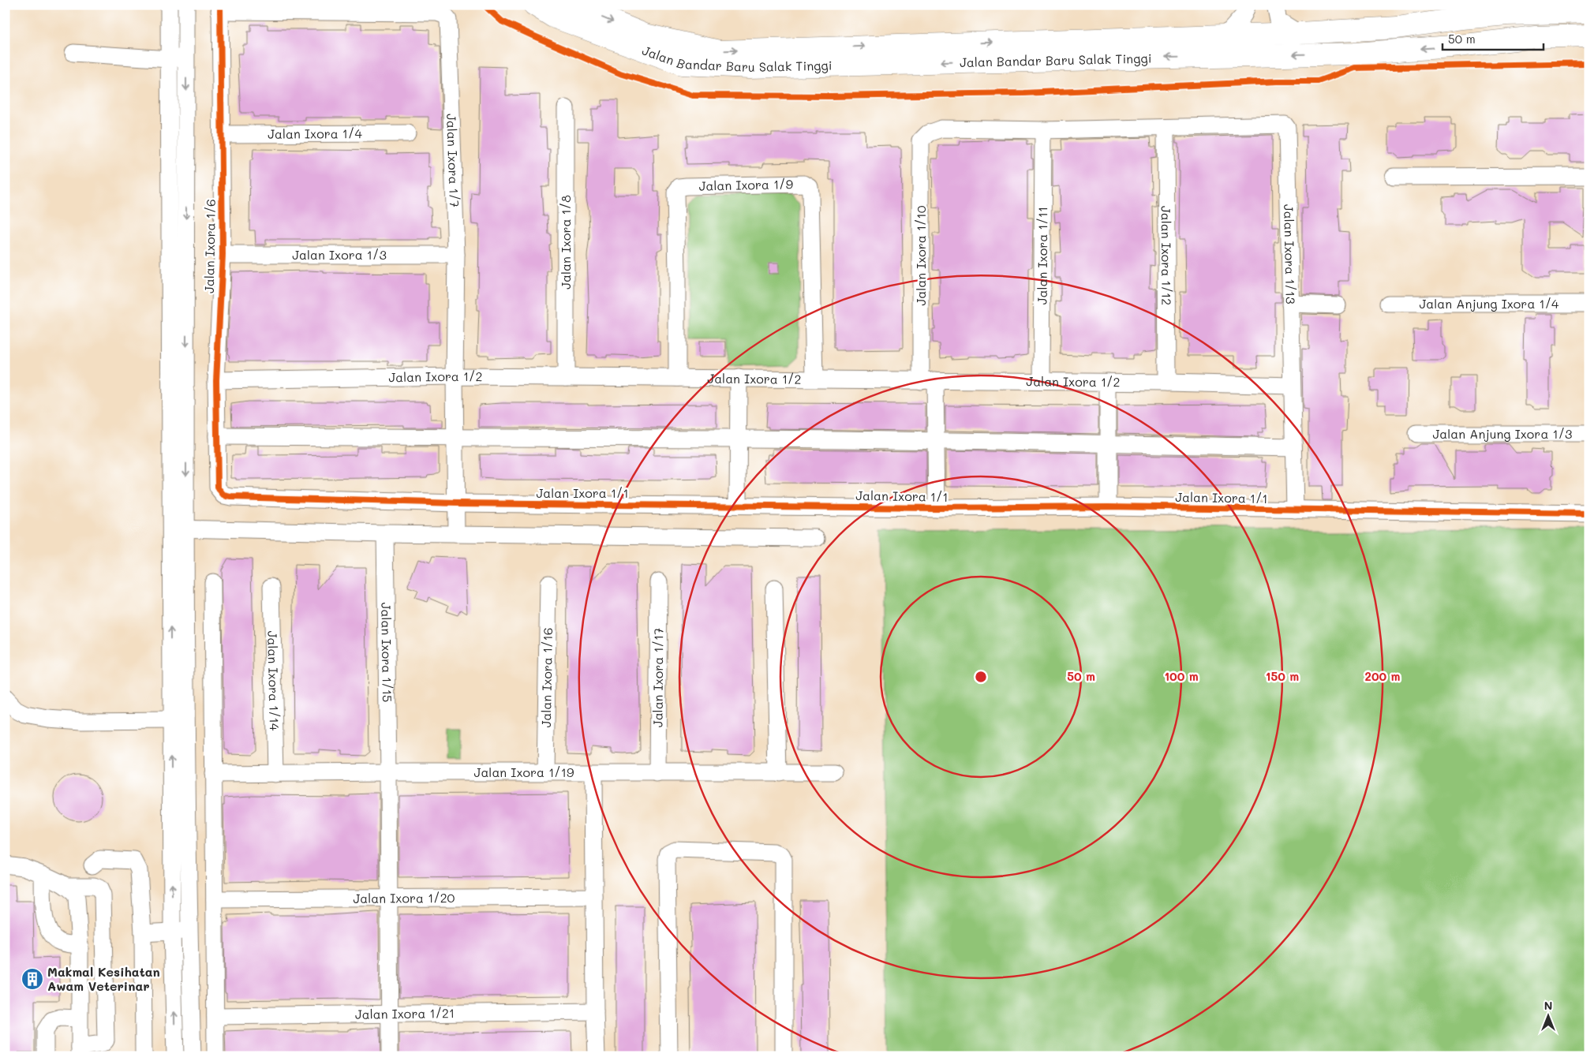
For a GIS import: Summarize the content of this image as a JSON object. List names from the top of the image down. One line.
{"streets":{"main road":["Jalan Bandar Baru Salak Tinggi"],"street":["Jalan Ixora 1/4","Jalan Ixora 1/7","Jalan Ixora 1/9","Jalan Ixora 1/8","Jalan Ixora 1/6","Jalan Ixora 1/3","Jalan Ixora 1/13","Jalan Ixora 1/10","Jalan Ixora 1/11","Jalan Ixora 1/12","Jalan Anjung Ixora 1/4","Jalan Ixora 1/2","Jalan Anjung Ixora 1/3","Jalan Ixora 1/1","Jalan Ixora 1/15","Jalan Ixora 1/16","Jalan Ixora 1/17","Jalan Ixora 1/14","Jalan Ixora 1/19","Jalan Ixora 1/20","Jalan Ixora 1/21"]},"crossings":[["Jalan Ixora 1/4","Jalan Ixora 1/6"],["Jalan Ixora 1/7","Jalan Ixora 1/6"],["Jalan Ixora 1/7","Jalan Ixora 1/3"],["Jalan Ixora 1/7","Jalan Ixora 1/2"],["Jalan Ixora 1/7","Jalan Ixora 1/1"],["Jalan Ixora 1/9","Jalan Ixora 1/2"],["Jalan Ixora 1/8","Jalan Ixora 1/2"],["Jalan Ixora 1/6","Jalan Ixora 1/3"],["Jalan Ixora 1/6","Jalan Ixora 1/2"],["Jalan Ixora 1/6","Jalan Ixora 1/1"],["Jalan Ixora 1/13","Jalan Ixora 1/12"],["Jalan Ixora 1/13","Jalan Ixora 1/2"],["Jalan Ixora 1/13","Jalan Ixora 1/1"],["Jalan Ixora 1/10","Jalan Ixora 1/11"],["Jalan Ixora 1/10","Jalan Ixora 1/2"],["Jalan Ixora 1/10","Jalan Ixora 1/1"],["Jalan Ixora 1/11","Jalan Ixora 1/2"],["Jalan Ixora 1/12","Jalan Ixora 1/2"],["Jalan Ixora 1/15","Jalan Ixora 1/19"],["Jalan Ixora 1/15","Jalan Ixora 1/20"],["Jalan Ixora 1/15","Jalan Ixora 1/21"],["Jalan Ixora 1/16","Jalan Ixora 1/19"],["Jalan Ixora 1/17","Jalan Ixora 1/19"],["Jalan Ixora 1/14","Jalan Ixora 1/19"]],"places":{"building":["Makmal Kesihatan Awam Veterinar"]},"scale_bar":"50 m","north":"top","rings":["50 m","100 m","150 m","200 m"]}
